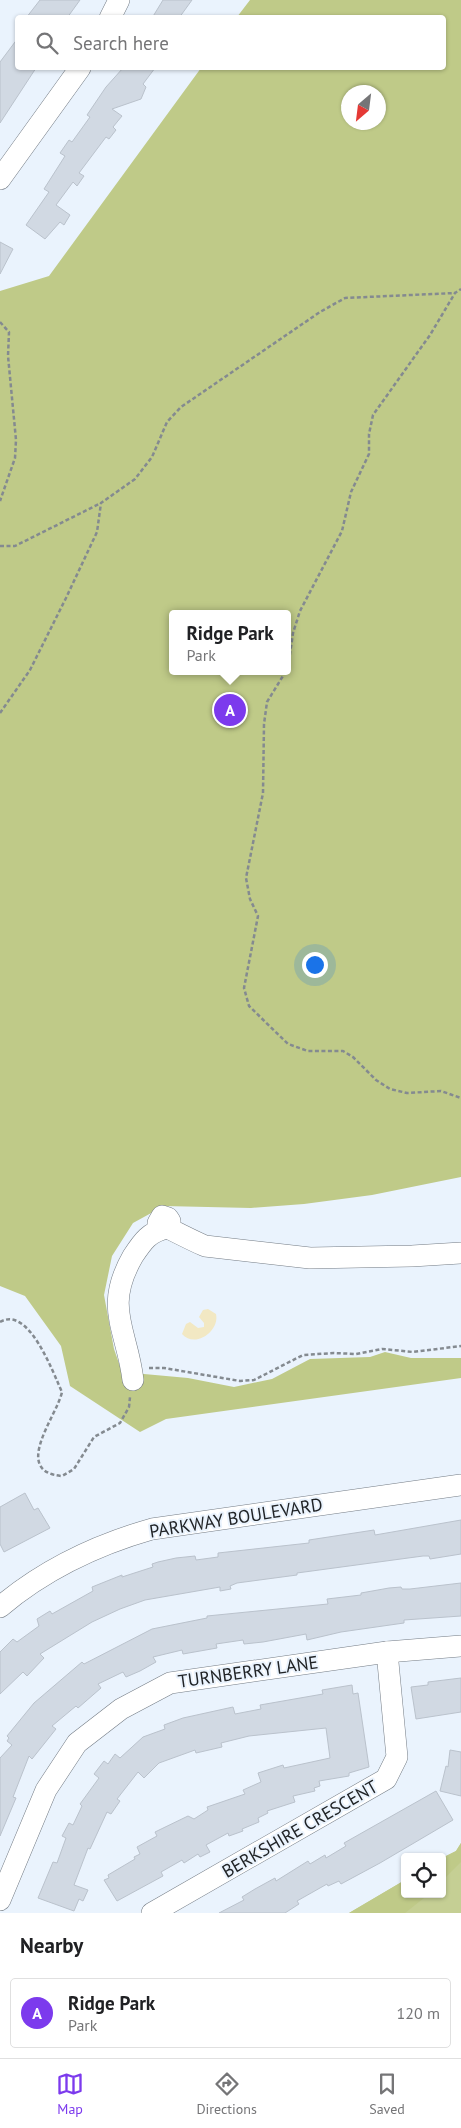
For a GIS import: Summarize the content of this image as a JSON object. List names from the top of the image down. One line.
{"streets":{"street":["PARKWAY BOULEVARD","TURNBERRY LANE","BERKSHIRE CRESCENT"]},"crossings":[["TURNBERRY LANE","BERKSHIRE CRESCENT"]],"north":"bottom left","page":{"search":"Search here","popup":["Ridge Park","Park"],"pins":"A","heading":"Nearby","list":[{"mark":"A","name":"Ridge Park","note":"Park","value":"120 m"}],"nav":["Map","Directions","Saved"]}}
